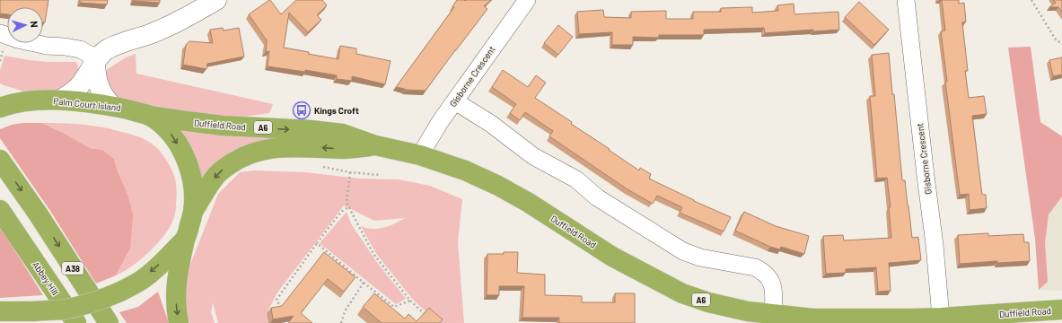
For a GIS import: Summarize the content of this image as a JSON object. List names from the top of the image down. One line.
{"streets":{"highway":["Palm Court Island","Duffield Road","A6","A38","Abbey Hill"],"street":["Gisborne Crescent"]},"crossings":[["Gisborne Crescent","Duffield Road"],["Palm Court Island","Duffield Road"]],"places":{"bus stop":["Kings Croft"]},"north":"right"}
